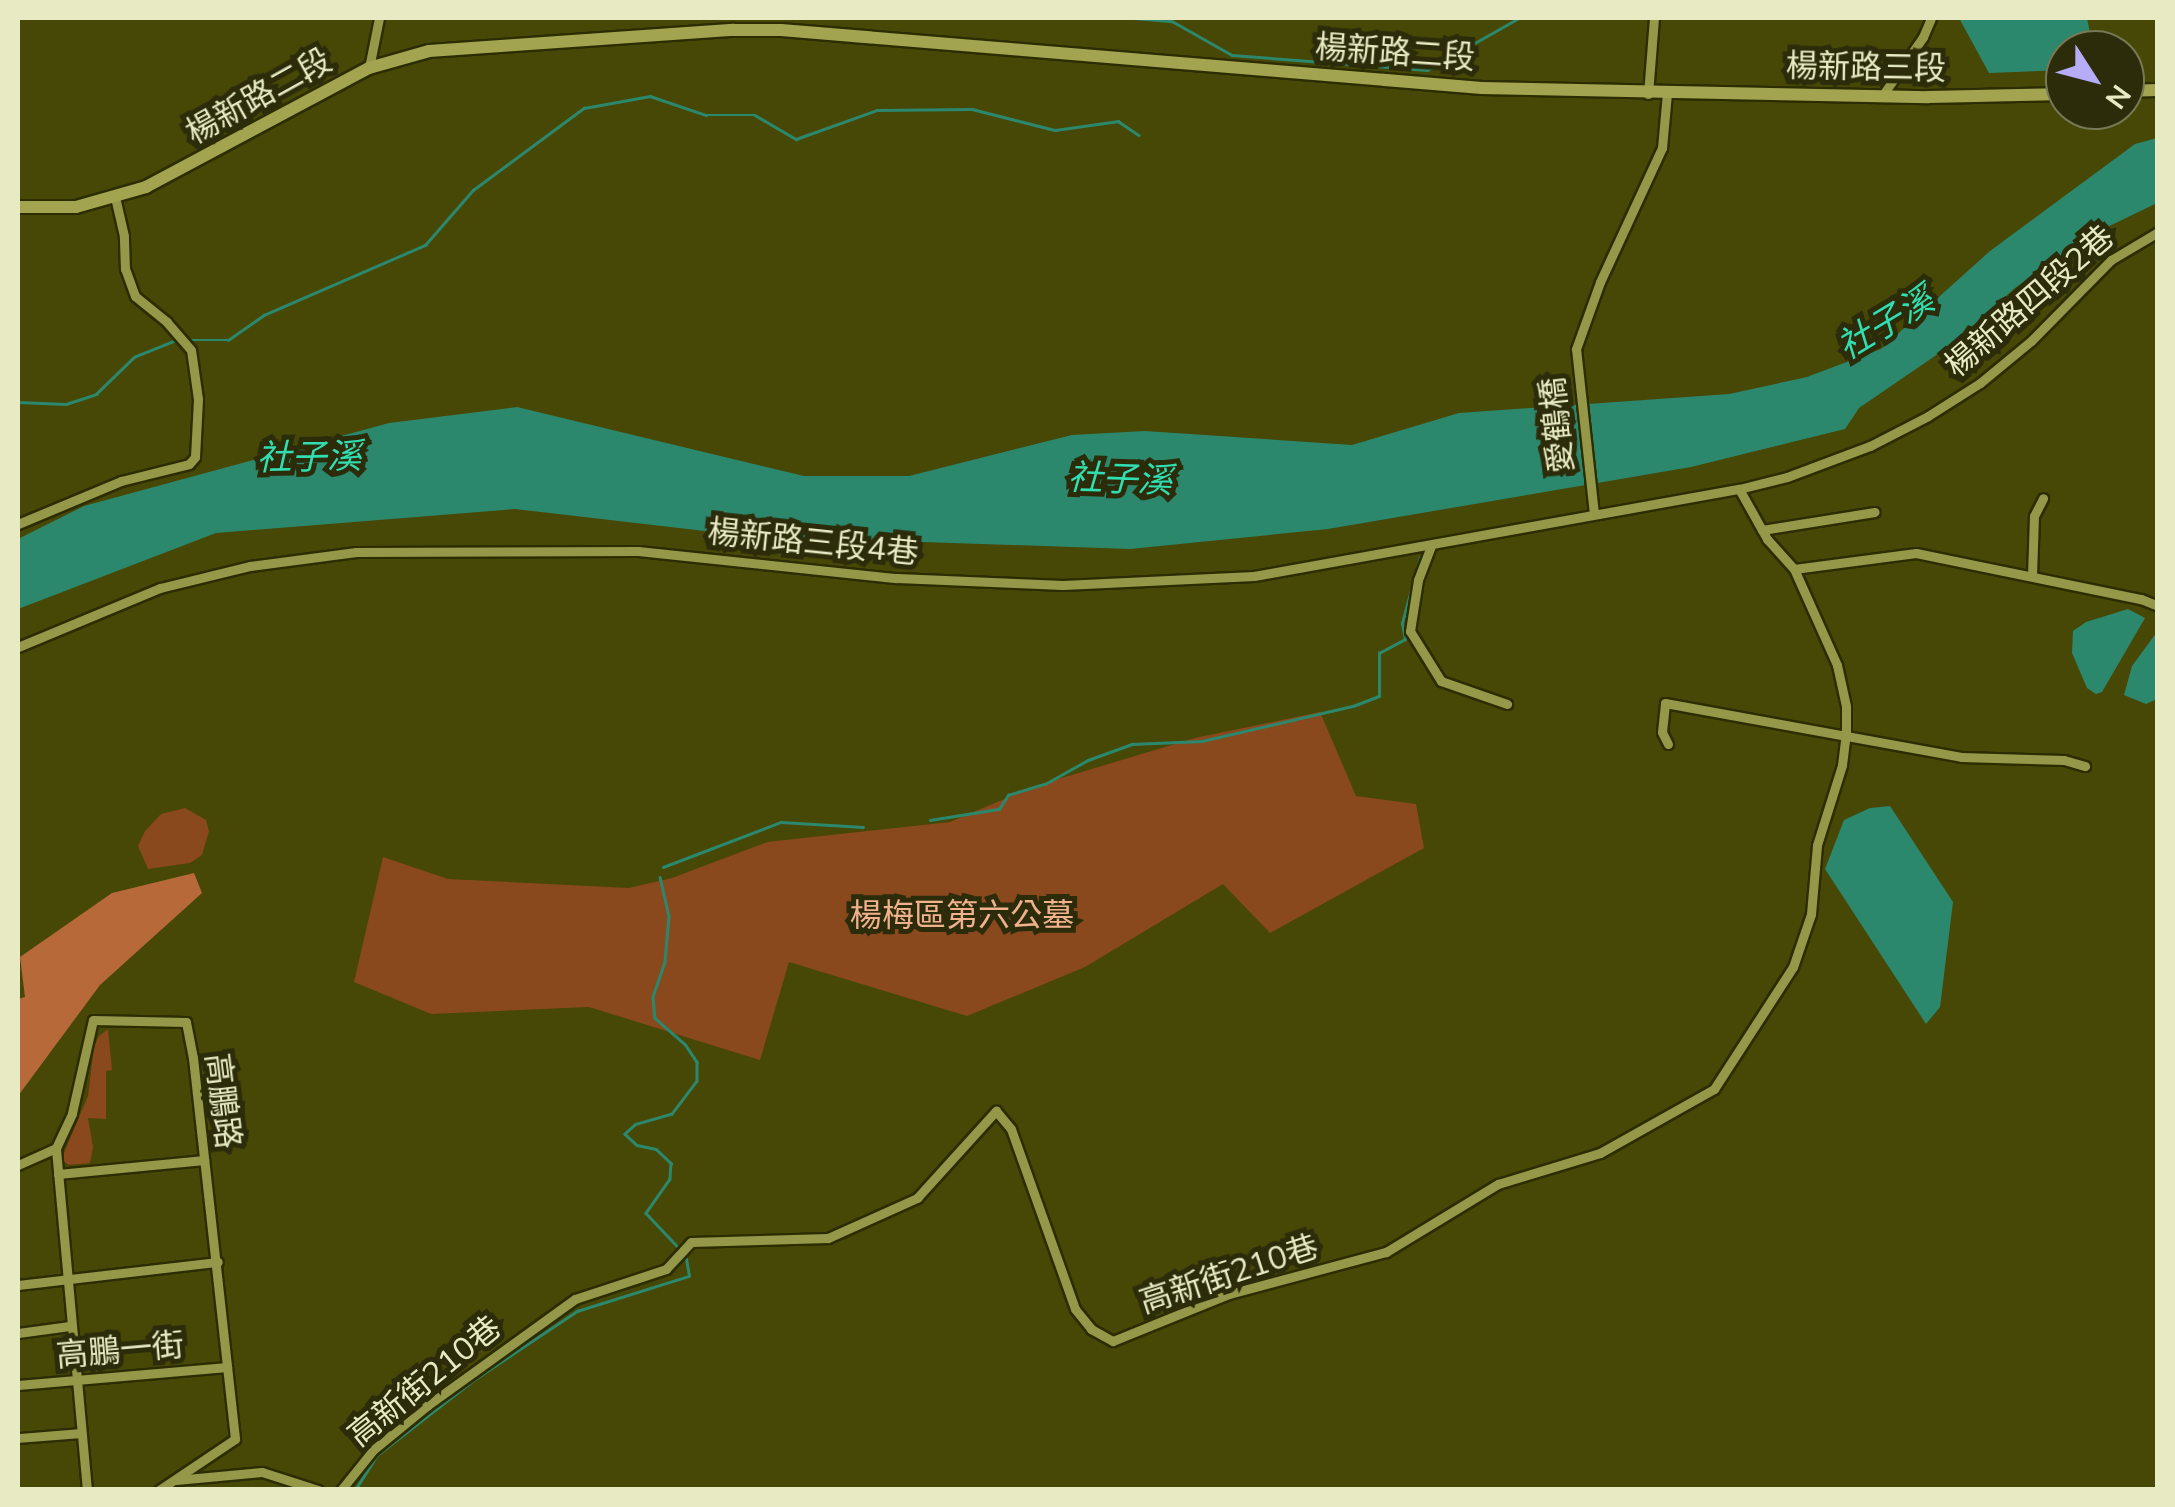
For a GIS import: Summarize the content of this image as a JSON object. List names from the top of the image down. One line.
{"streets":{"main road":["楊新路二段","楊新路三段"],"street":["楊新路四段2巷","愛鶴橋","楊新路三段4巷","高鵬路","高新街210巷","高鵬一街"]},"crossings":[["楊新路二段","楊新路三段"],["楊新路二段","愛鶴橋"],["楊新路三段","愛鶴橋"],["楊新路四段2巷","愛鶴橋"],["楊新路四段2巷","楊新路三段4巷"],["楊新路四段2巷","高新街210巷"],["愛鶴橋","楊新路三段4巷"],["高鵬路","高鵬一街"]],"water":["社子溪"],"parks":["楊梅區第六公墓"],"north":"bottom right"}
